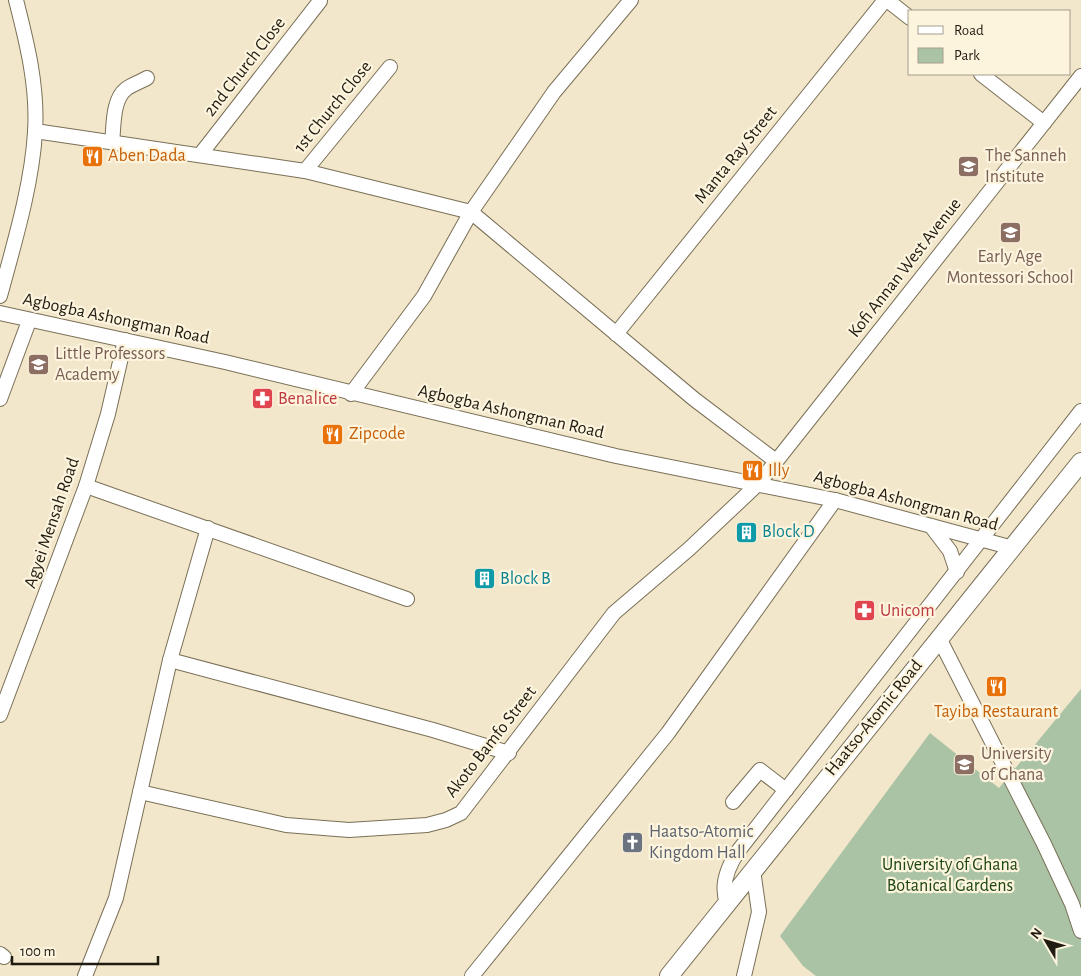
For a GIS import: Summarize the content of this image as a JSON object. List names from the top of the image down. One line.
{"streets":{"main road":["Haatso-Atomic Road"],"street":["2nd Church Close","1st Church Close","Manta Ray Street","Kofi Annan West Avenue","Agbogba Ashongman Road","Agyei Mensah Road","Akoto Bamfo Street"]},"crossings":[["Kofi Annan West Avenue","Agbogba Ashongman Road"],["Kofi Annan West Avenue","Akoto Bamfo Street"],["Agbogba Ashongman Road","Agyei Mensah Road"],["Agbogba Ashongman Road","Haatso-Atomic Road"],["Agbogba Ashongman Road","Akoto Bamfo Street"]],"parks":["University of Ghana Botanical Gardens"],"places":{"restaurant":["Aben Dada","Zipcode","Illy","Tayiba Restaurant"],"school or university":["The Sanneh Institute","Early Age Montessori School","Little Professors Academy","University of Ghana"],"pharmacy":["Benalice","Unicom"],"building":["Block D","Block B"],"church":["Haatso-Atomic Kingdom Hall"]},"legend":["Road","Park"],"scale_bar":"100 m","north":"top left"}
